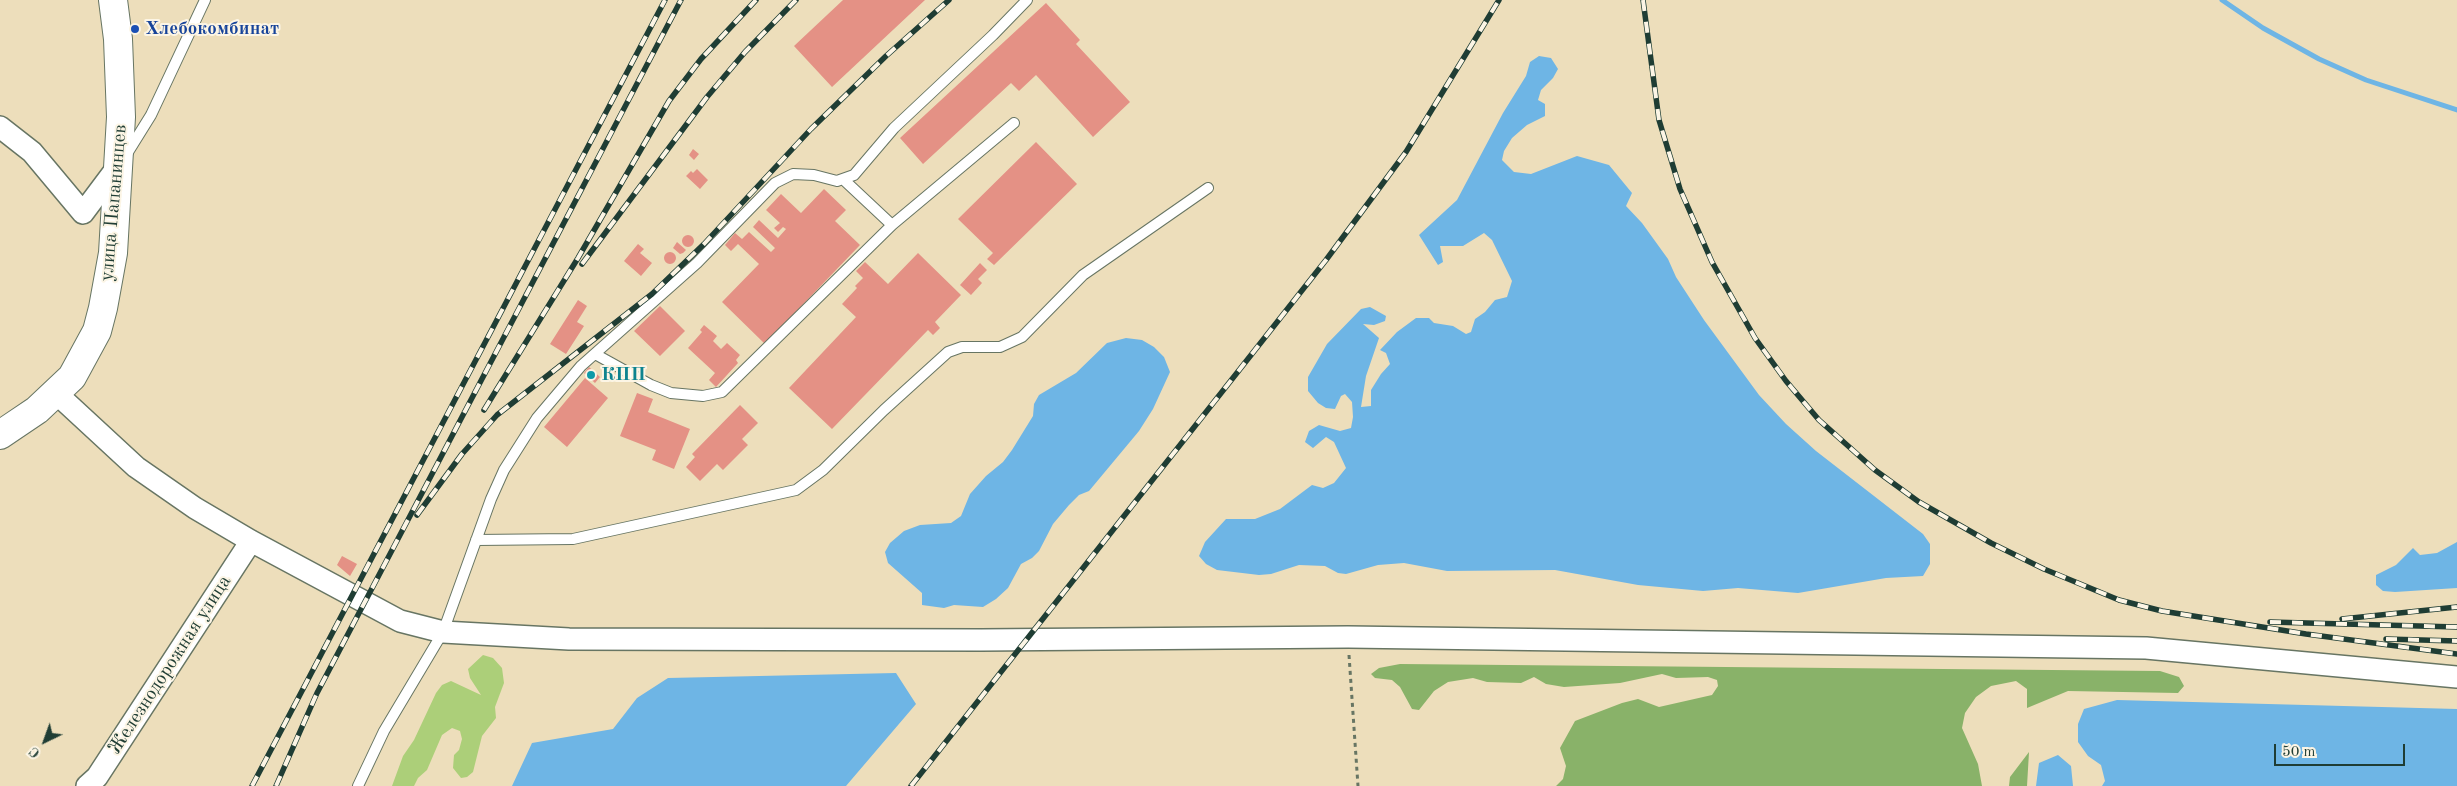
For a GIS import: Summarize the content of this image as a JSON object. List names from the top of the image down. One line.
{"streets":{"main road":["улица Папанинцев"],"street":["Железнодорожная улица"]},"places":["Хлебокомбинат","КПП"],"scale_bar":"50 m","north":"bottom left"}
